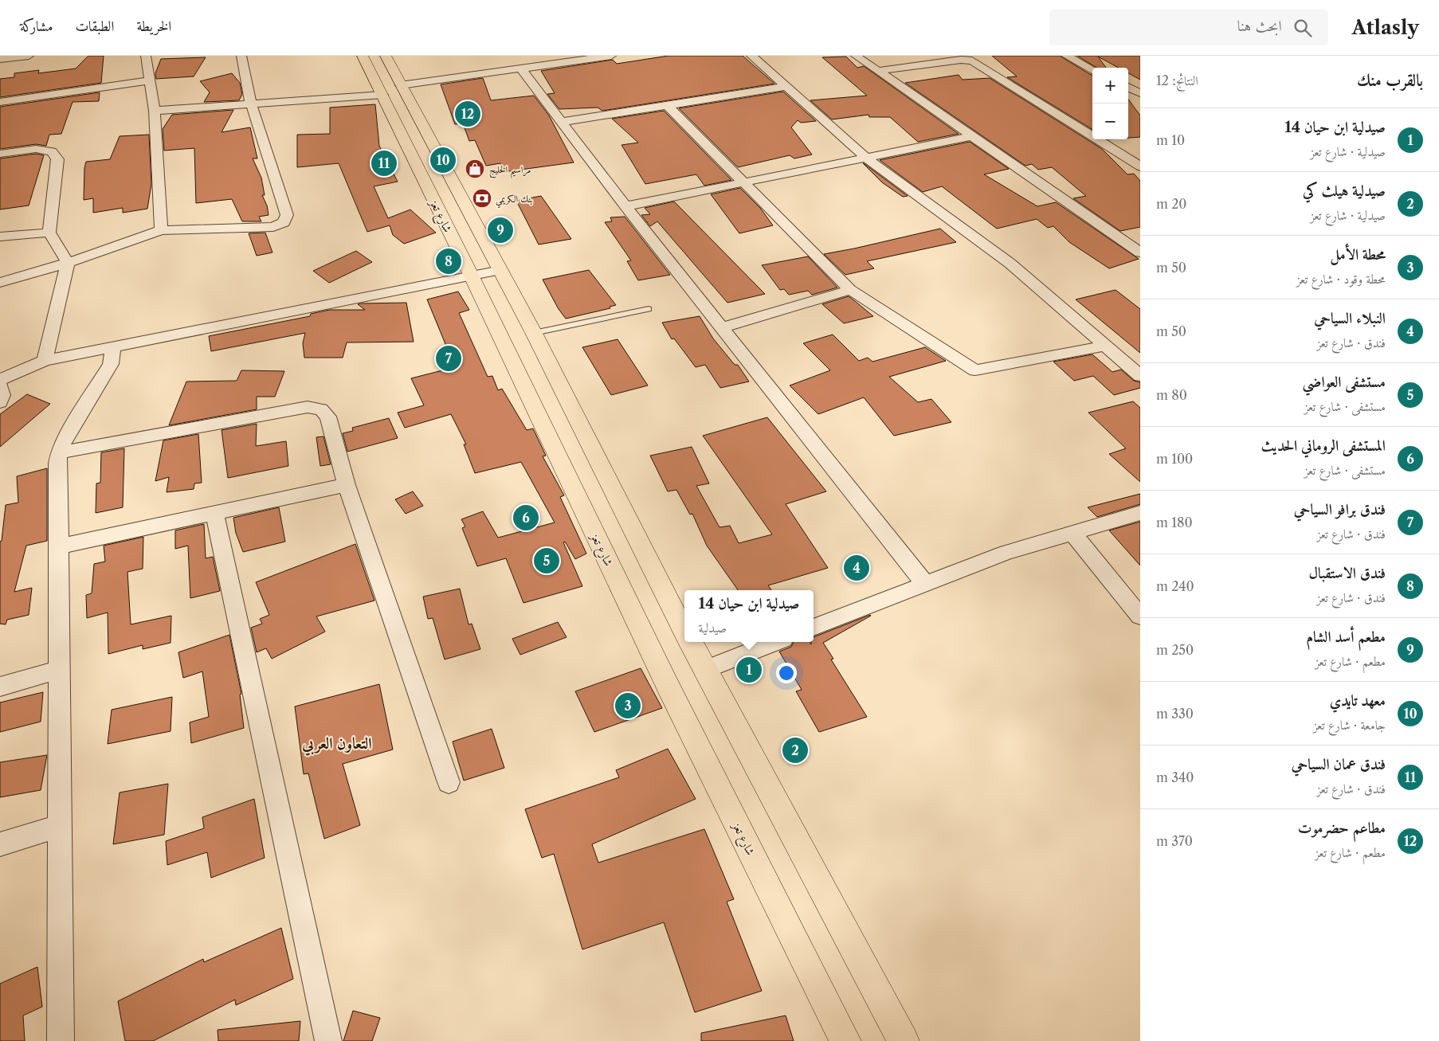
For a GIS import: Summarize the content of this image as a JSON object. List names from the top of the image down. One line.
{"streets":{"highway":["شارع تعز"]},"districts":["التعاون العربي"],"places":{"shop":["مراسيم الخليج"],"bank":["بنك الكريمي"]},"page":{"header":"Atlasly","search":"ابحث هنا","nav":["الخريطة","الطبقات","مشاركة"],"heading":["بالقرب منك","النتائج: 12"],"map_buttons":["+","−"],"pins":["12","10","11","9","8","7","6","5","4","1","3","2"],"list":[{"mark":"1","name":"صيدلية ابن حيان 14","note":"صيدلية · شارع تعز","value":"10 m"},{"mark":"2","name":"صيدلية هيلث كي","note":"صيدلية · شارع تعز","value":"20 m"},{"mark":"3","name":"محطة الأمل","note":"محطة وقود · شارع تعز","value":"50 m"},{"mark":"4","name":"النبلاء السياحي","note":"فندق · شارع تعز","value":"50 m"},{"mark":"5","name":"مستشفى العواضي","note":"مستشفى · شارع تعز","value":"80 m"},{"mark":"6","name":"المستشفى الروماني الحديث","note":"مستشفى · شارع تعز","value":"100 m"},{"mark":"7","name":"فندق برافو السياحي","note":"فندق · شارع تعز","value":"180 m"},{"mark":"8","name":"فندق الاستقبال","note":"فندق · شارع تعز","value":"240 m"},{"mark":"9","name":"مطعم أسد الشام","note":"مطعم · شارع تعز","value":"250 m"},{"mark":"10","name":"معهد تايدي","note":"جامعة · شارع تعز","value":"330 m"},{"mark":"11","name":"فندق عمان السياحي","note":"فندق · شارع تعز","value":"340 m"},{"mark":"12","name":"مطاعم حضرموت","note":"مطعم · شارع تعز","value":"370 m"}],"popup":["صيدلية ابن حيان 14","صيدلية"]}}
